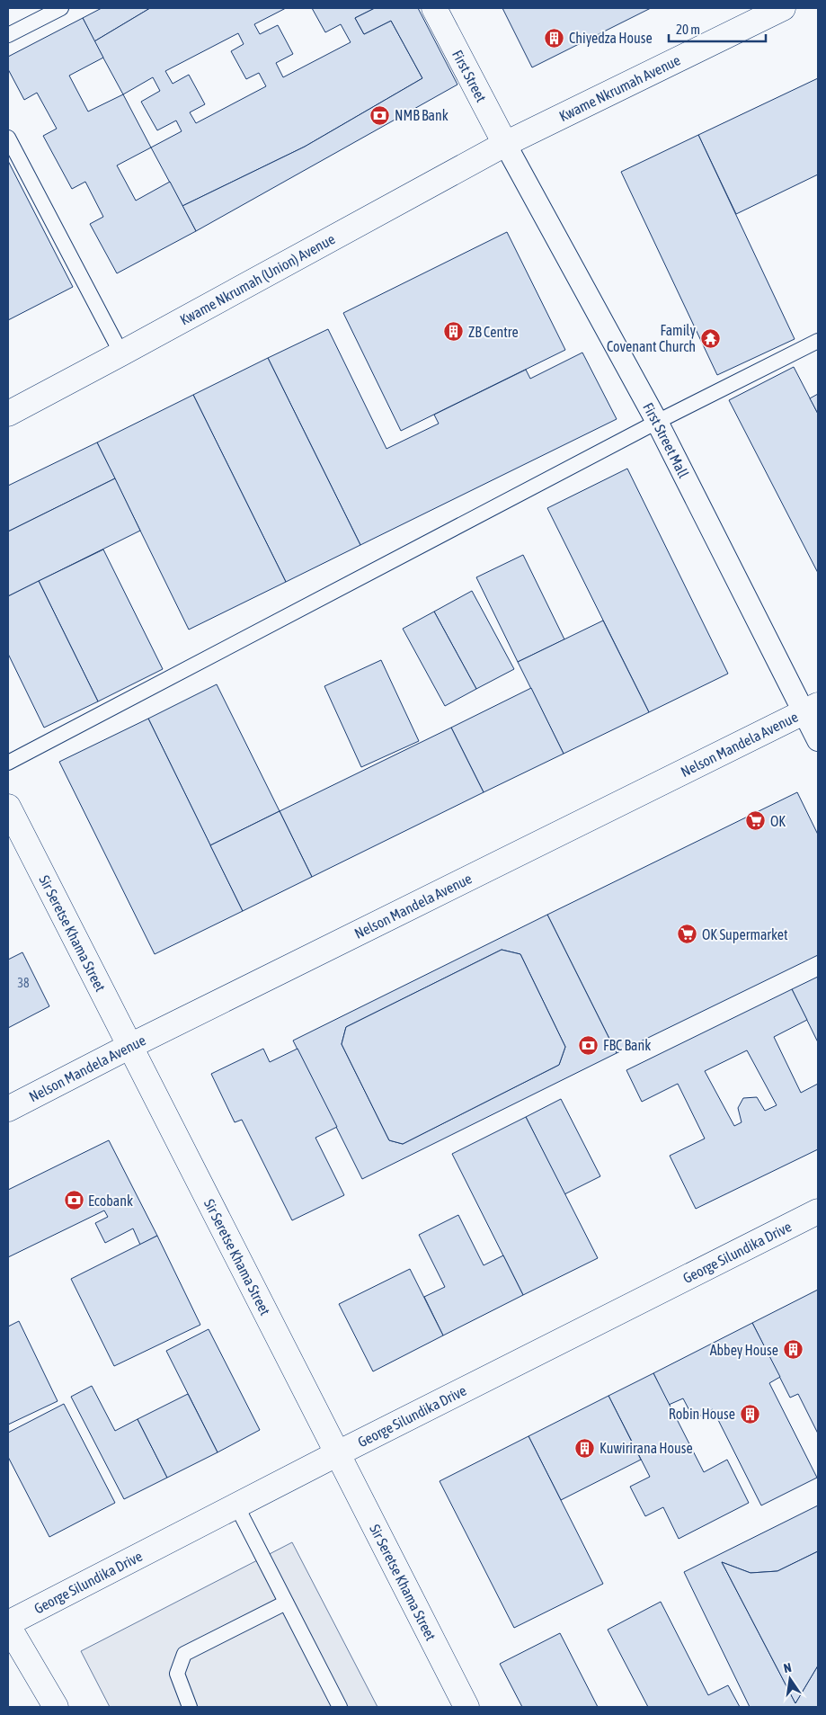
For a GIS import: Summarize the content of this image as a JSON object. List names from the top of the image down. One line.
{"streets":{"street":["First Street","Kwame Nkrumah Avenue","Kwame Nkrumah (Union) Avenue","First Street Mall","Nelson Mandela Avenue","Sir Seretse Khama Street","George Silundika Drive"]},"crossings":[["First Street","Kwame Nkrumah Avenue"],["First Street","Kwame Nkrumah (Union) Avenue"],["First Street","First Street Mall"],["Kwame Nkrumah Avenue","Kwame Nkrumah (Union) Avenue"],["Kwame Nkrumah Avenue","First Street Mall"],["Kwame Nkrumah (Union) Avenue","First Street Mall"],["First Street Mall","Nelson Mandela Avenue"],["Nelson Mandela Avenue","Sir Seretse Khama Street"],["Sir Seretse Khama Street","George Silundika Drive"]],"places":{"building":["Chiyedza House","ZB Centre","Abbey House","Robin House","Kuwirirana House"],"bank":["NMB Bank","FBC Bank","Ecobank"],"temple":["Family Covenant Church"],"supermarket":["OK","OK Supermarket"]},"house_numbers":["38"],"scale_bar":"20 m","north":"top"}
